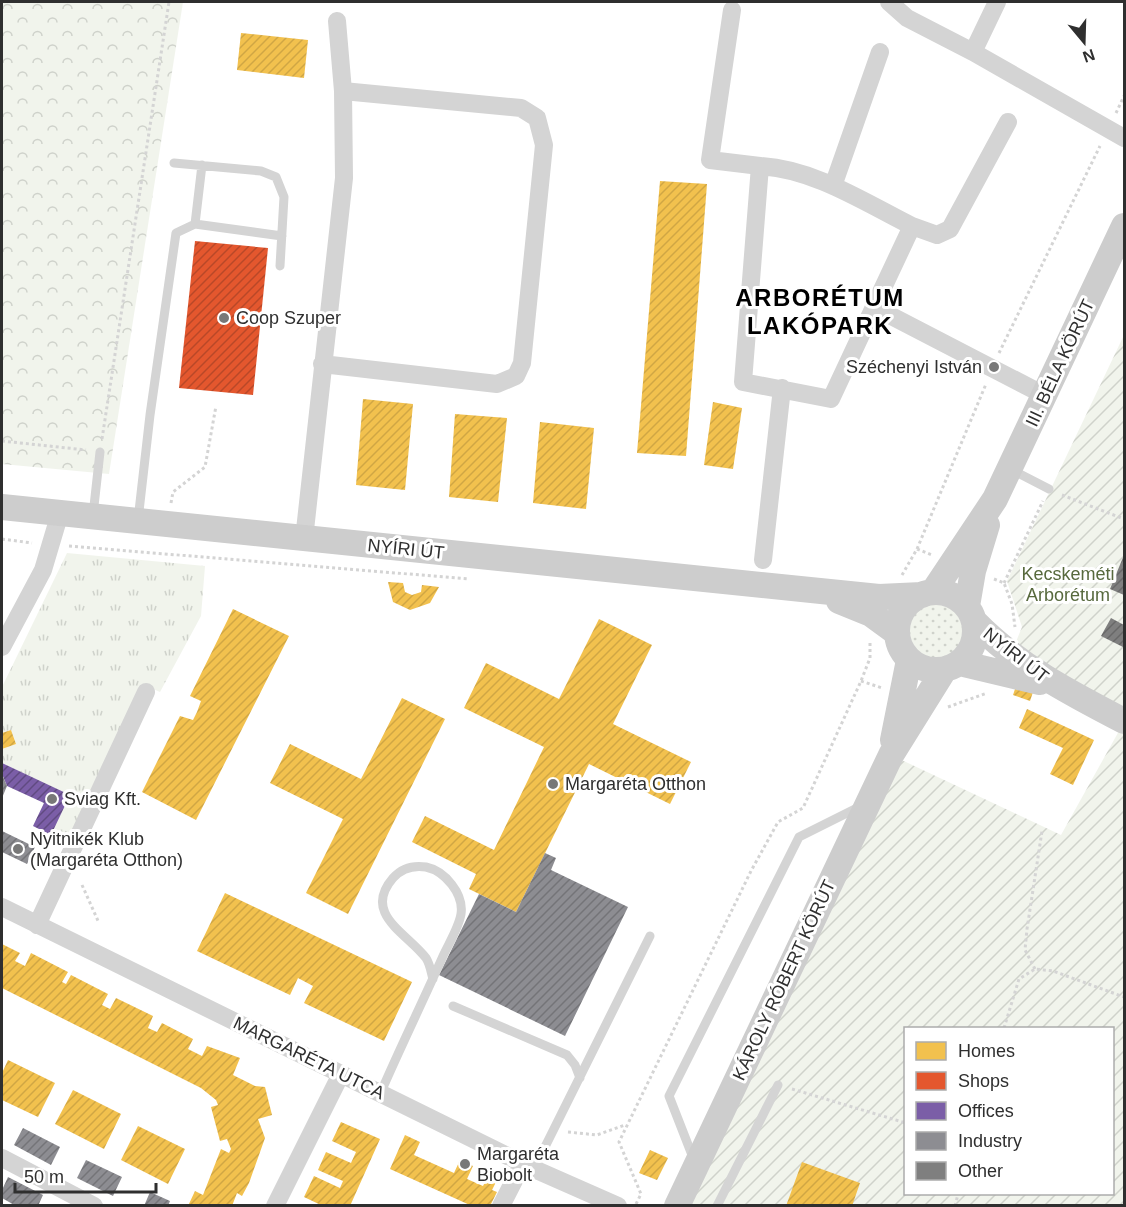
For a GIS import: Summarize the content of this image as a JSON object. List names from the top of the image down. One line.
{"streets":{"street":["III. BÉLA KÖRÚT","NYÍRI ÚT","KÁROLY RÓBERT KÖRÚT","MARGARÉTA UTCA"]},"crossings":[["III. BÉLA KÖRÚT","NYÍRI ÚT"],["III. BÉLA KÖRÚT","KÁROLY RÓBERT KÖRÚT"],["NYÍRI ÚT","KÁROLY RÓBERT KÖRÚT"]],"districts":["ARBORÉTUM LAKÓPARK"],"parks":["Kecskeméti Arborétum"],"places":["Coop Szuper","Széchenyi István","Margaréta Otthon","Sviag Kft.","Nyitnikék Klub (Margaréta Otthon)","Margaréta Biobolt"],"legend":["Homes","Shops","Offices","Industry","Other"],"scale_bar":"50 m","north":"bottom"}
